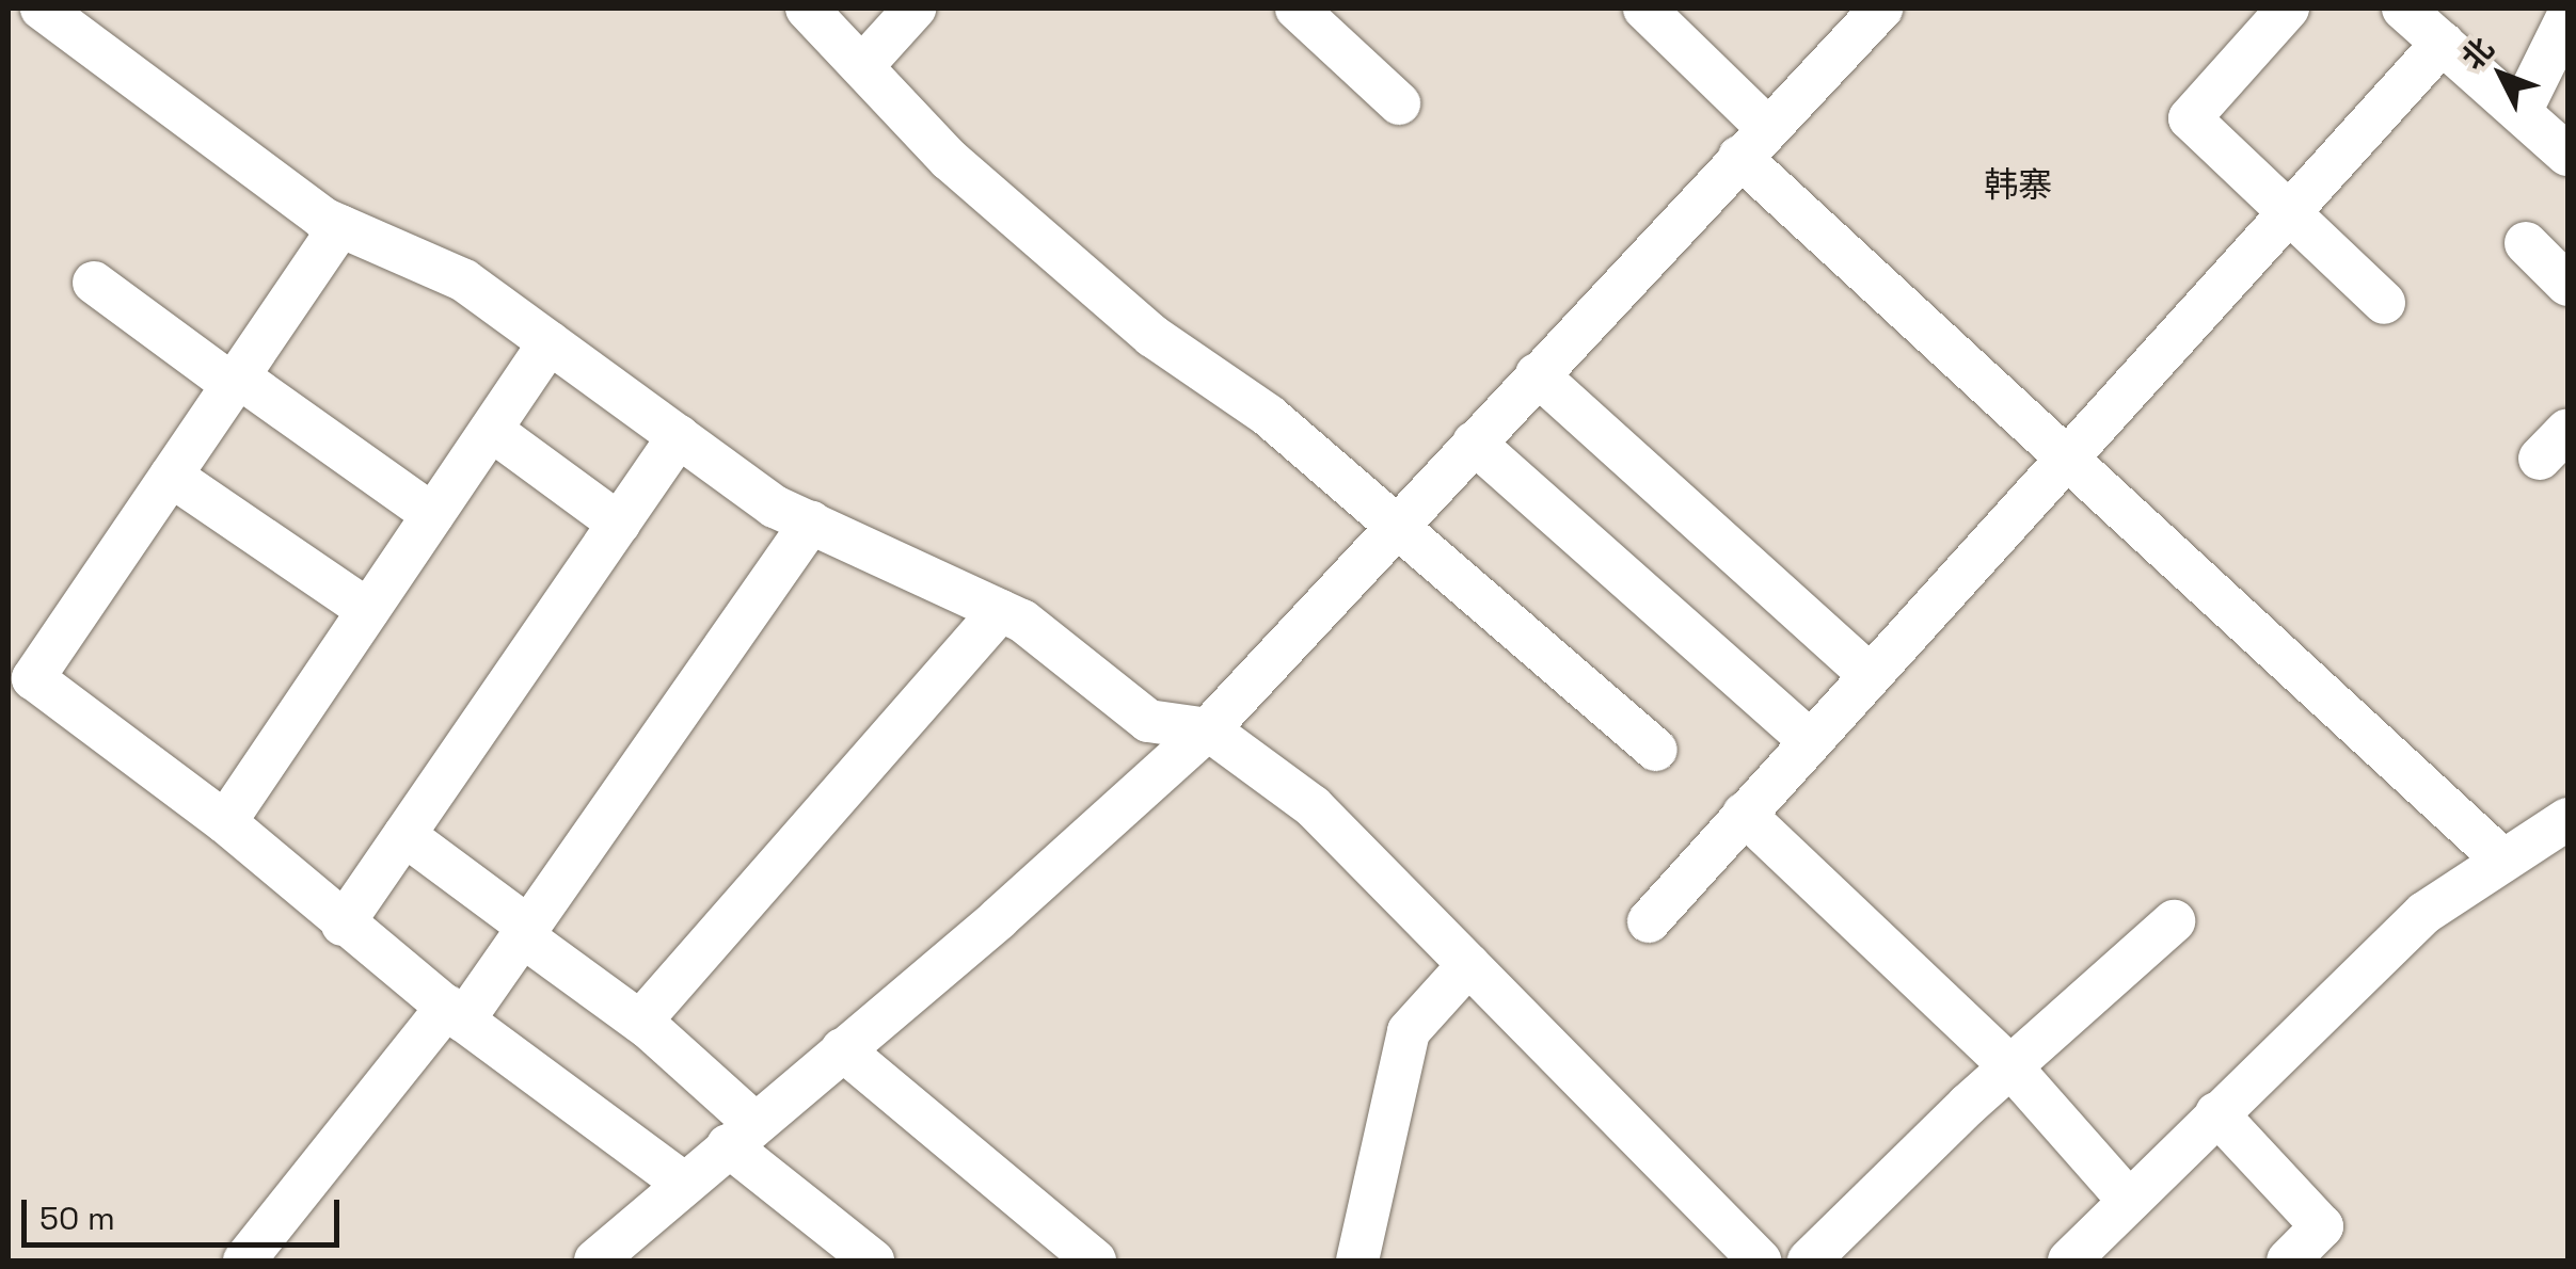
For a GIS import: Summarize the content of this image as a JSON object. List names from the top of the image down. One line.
{"districts":["韩寨"],"scale_bar":"50 m","north":"top left"}
